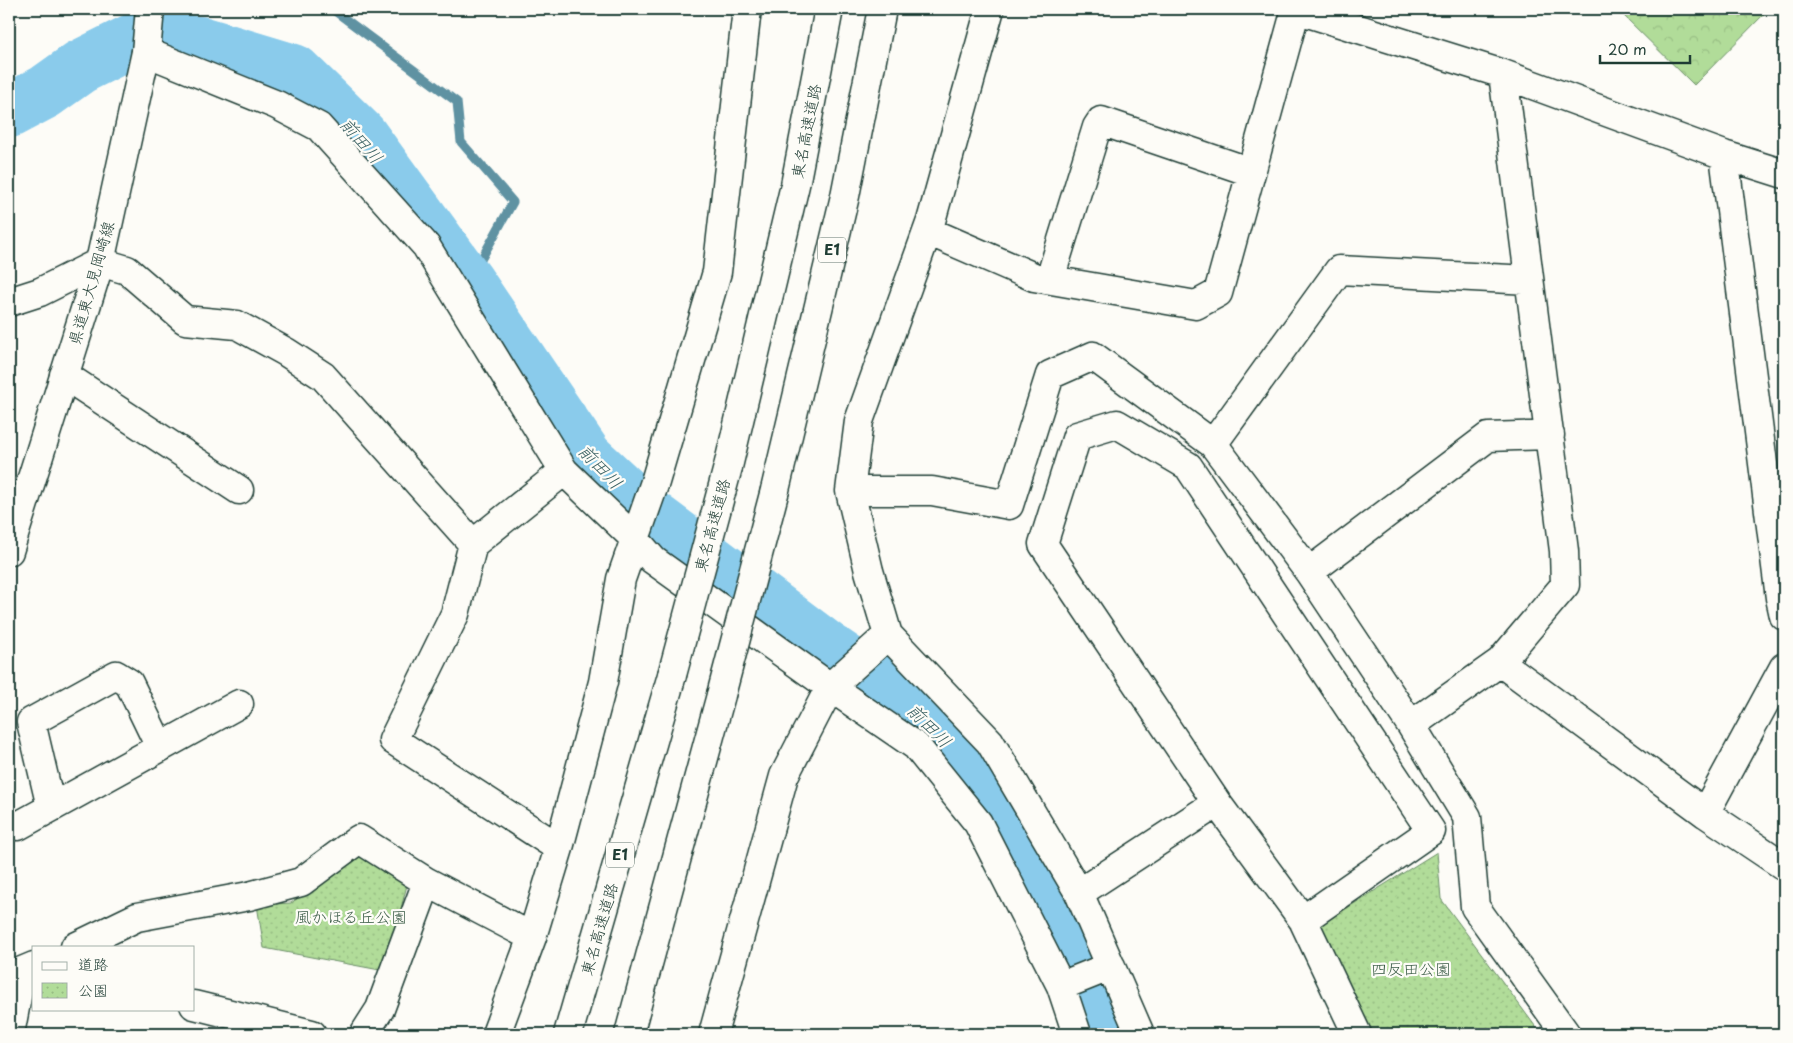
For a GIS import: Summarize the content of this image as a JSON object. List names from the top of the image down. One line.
{"streets":{"main road":["東名高速道路","E1","県道東大見岡崎線"]},"water":["前田川"],"parks":["風かほる丘公園","四反田公園"],"legend":["道路","公園"],"scale_bar":"20 m"}
